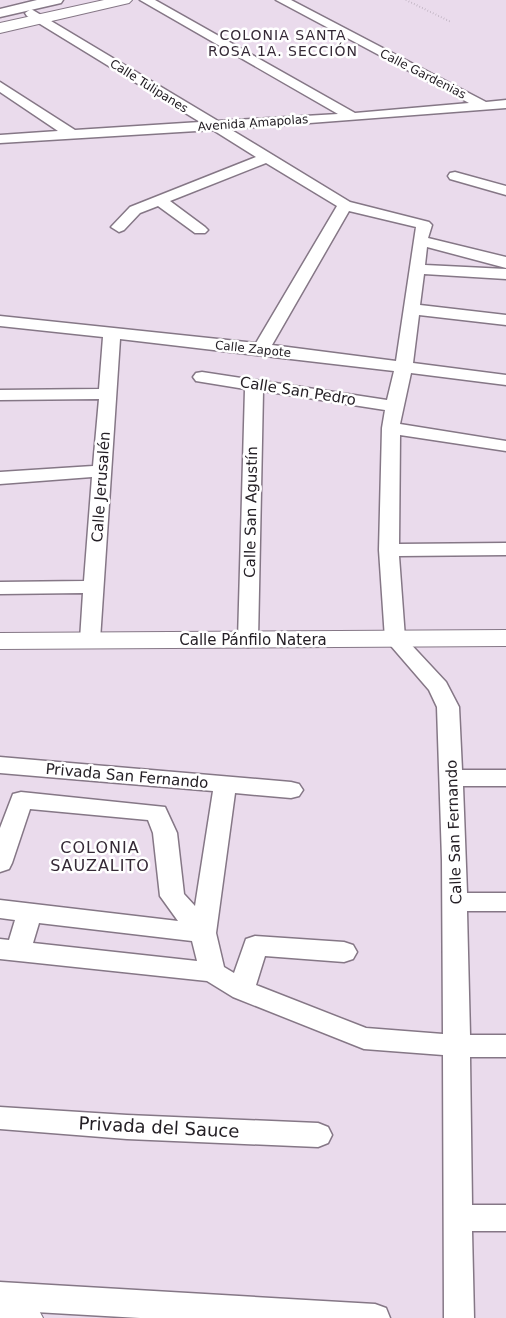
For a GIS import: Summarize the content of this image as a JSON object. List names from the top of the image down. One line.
{"streets":{"main road":["Calle Pánfilo Natera"],"street":["Calle Gardenias","Calle Tulipanes","Avenida Amapolas","Calle Zapote","Calle San Pedro","Calle Jerusalén","Calle San Agustín","Privada San Fernando","Calle San Fernando","Privada del Sauce"]},"crossings":[["Calle Gardenias","Avenida Amapolas"],["Calle Tulipanes","Avenida Amapolas"],["Calle Zapote","Calle Jerusalén"],["Calle San Pedro","Calle San Agustín"],["Calle Jerusalén","Calle Pánfilo Natera"],["Calle San Agustín","Calle Pánfilo Natera"],["Calle Pánfilo Natera","Calle San Fernando"]],"districts":["COLONIA SANTA ROSA 1A. SECCIÓN","COLONIA SAUZALITO"]}
